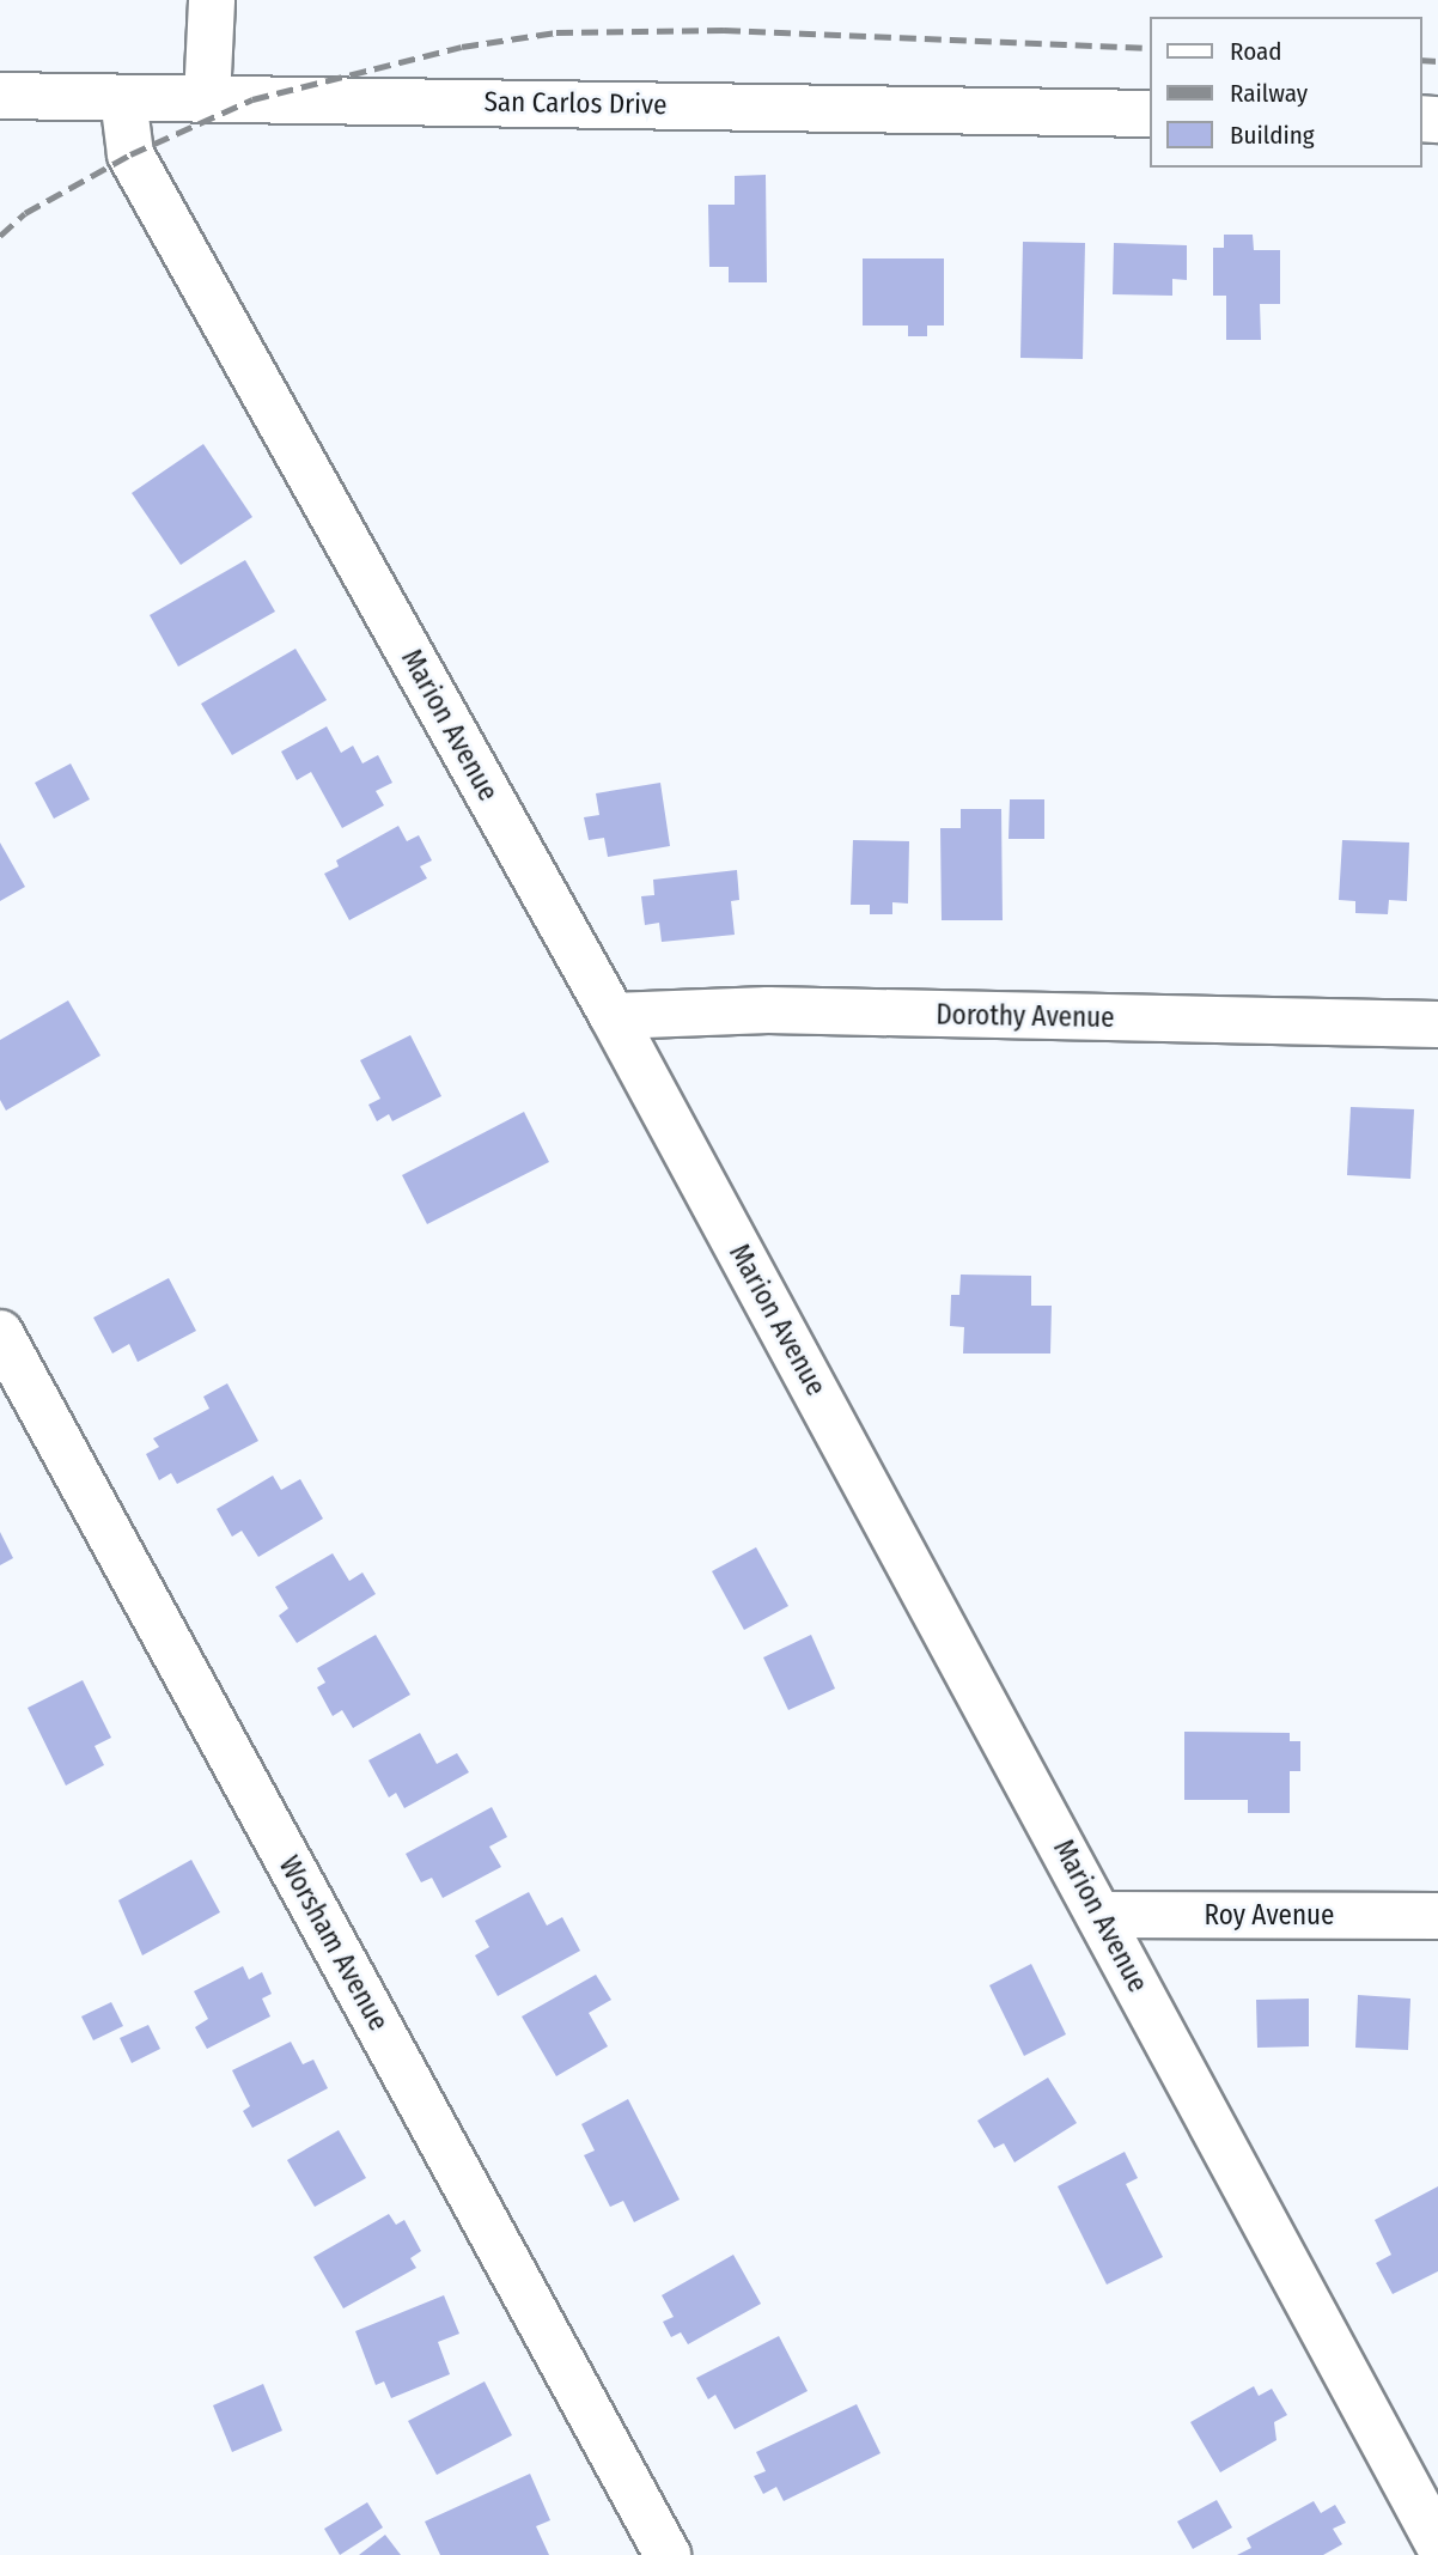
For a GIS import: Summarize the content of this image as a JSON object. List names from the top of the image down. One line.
{"streets":{"street":["San Carlos Drive","Marion Avenue","Dorothy Avenue","Roy Avenue","Worsham Avenue"]},"crossings":[["San Carlos Drive","Marion Avenue"],["Marion Avenue","Dorothy Avenue"],["Marion Avenue","Roy Avenue"]],"legend":["Road","Railway","Building"]}
